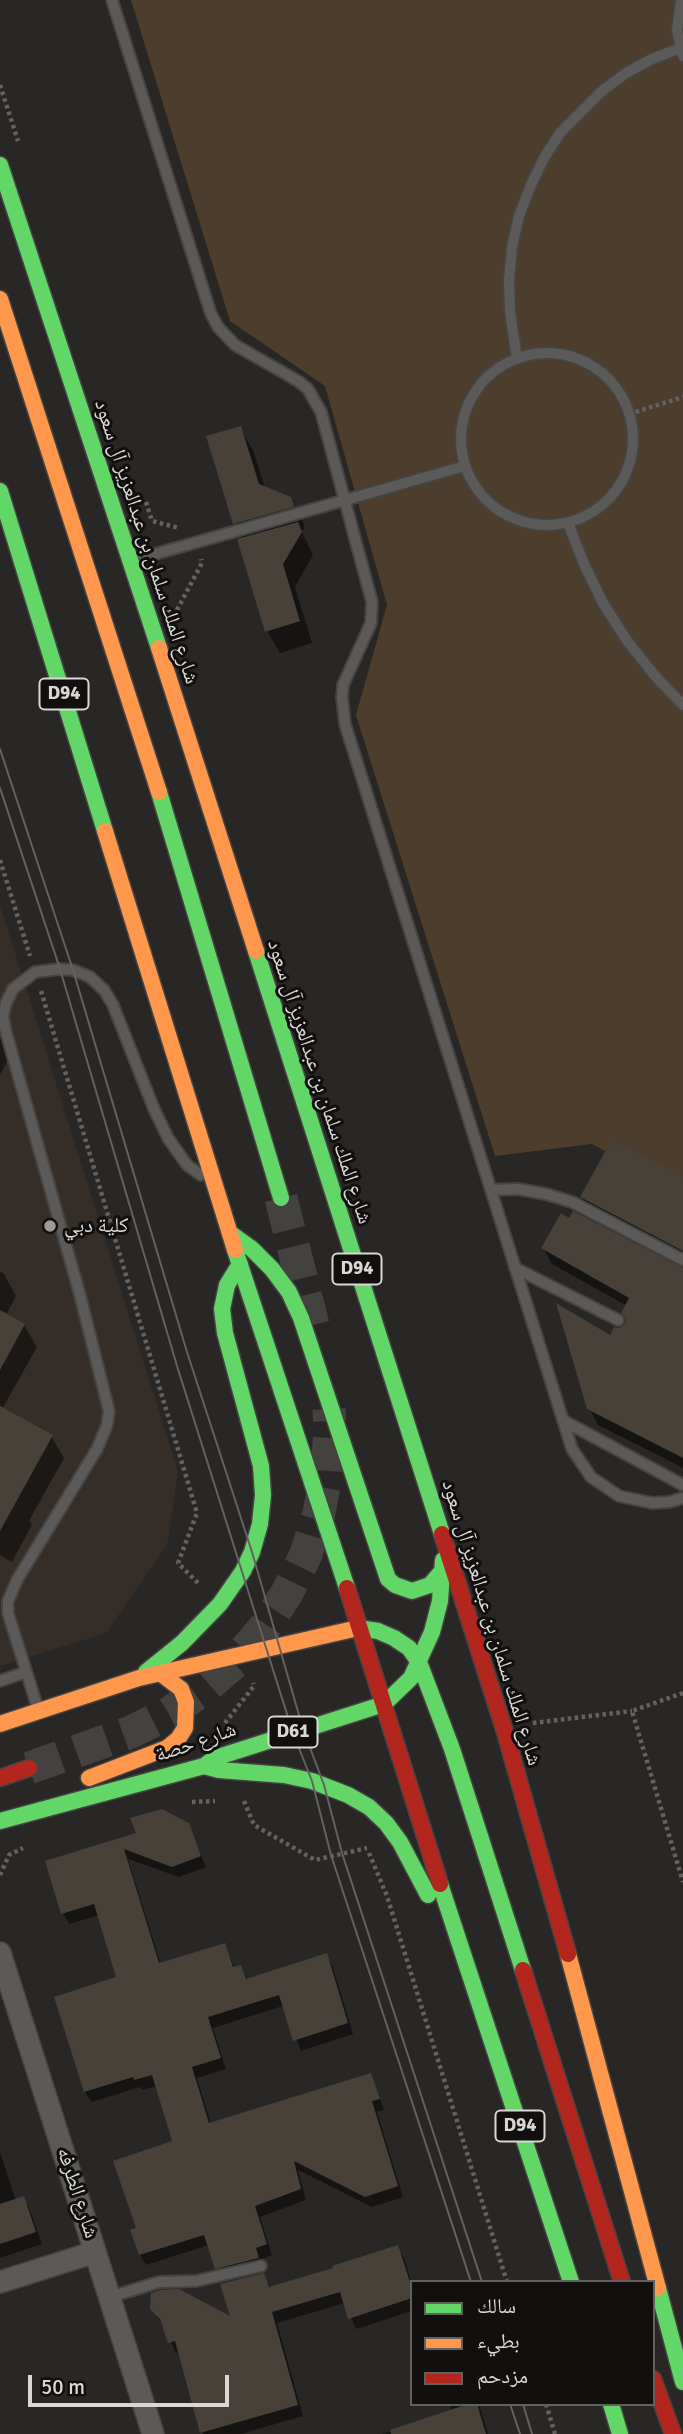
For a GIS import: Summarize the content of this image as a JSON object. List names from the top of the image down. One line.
{"streets":{"main road":["شارع الملك سلمان بن عبدالعزيز آل سعود","D94","D61","شارع حصة"],"street":["شارع الطرفه"]},"crossings":[["شارع الملك سلمان بن عبدالعزيز آل سعود","شارع حصة"],["D94","شارع حصة"]],"places":["كلية دبي"],"legend":["سالك","بطيء","مزدحم"],"scale_bar":"50 m"}
